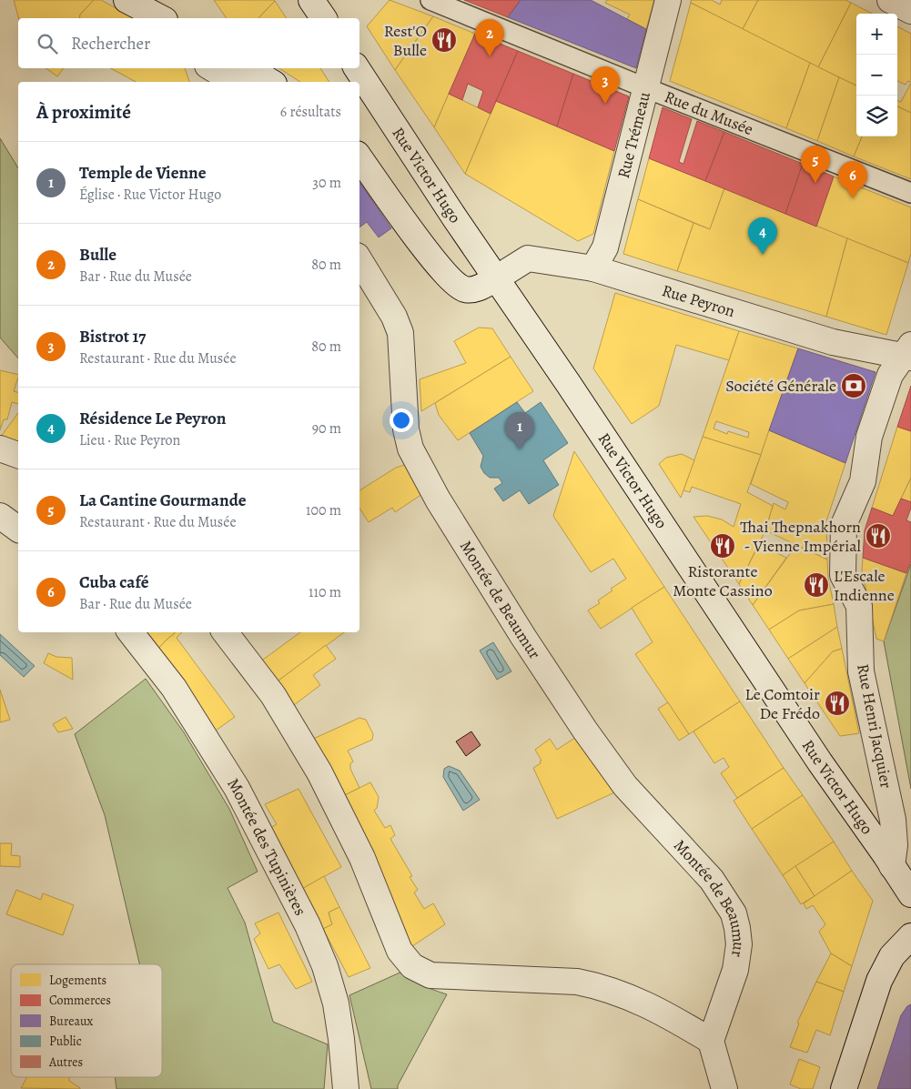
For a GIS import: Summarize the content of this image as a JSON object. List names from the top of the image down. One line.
{"streets":{"street":["Rue du Musée","Rue Trémeau","Rue Victor Hugo","Rue Peyron","Montée de Beaumur","Rue Henri Jacquier","Montée des Tupinières"]},"crossings":[["Rue du Musée","Rue Trémeau"],["Rue Trémeau","Rue Peyron"],["Rue Victor Hugo","Rue Peyron"],["Rue Victor Hugo","Rue Henri Jacquier"],["Rue Peyron","Rue Henri Jacquier"]],"places":{"restaurant":["Rest'O Bulle","Thai Thepnakhorn - Vienne Impérial","Ristorante Monte Cassino","L'Escale Indienne","Le Comtoir De Frédo"],"bank":["Société Générale"]},"legend":["Logements","Commerces","Bureaux","Public","Autres"],"page":{"map_buttons":["+","−"],"search":"Rechercher","pins":["2","3","5","6","4","1"],"heading":["À proximité","6 résultats"],"list":[{"mark":"1","name":"Temple de Vienne","note":"Église · Rue Victor Hugo","value":"30 m"},{"mark":"2","name":"Bulle","note":"Bar · Rue du Musée","value":"80 m"},{"mark":"3","name":"Bistrot 17","note":"Restaurant · Rue du Musée","value":"80 m"},{"mark":"4","name":"Résidence Le Peyron","note":"Lieu · Rue Peyron","value":"90 m"},{"mark":"5","name":"La Cantine Gourmande","note":"Restaurant · Rue du Musée","value":"100 m"},{"mark":"6","name":"Cuba café","note":"Bar · Rue du Musée","value":"110 m"}]}}
